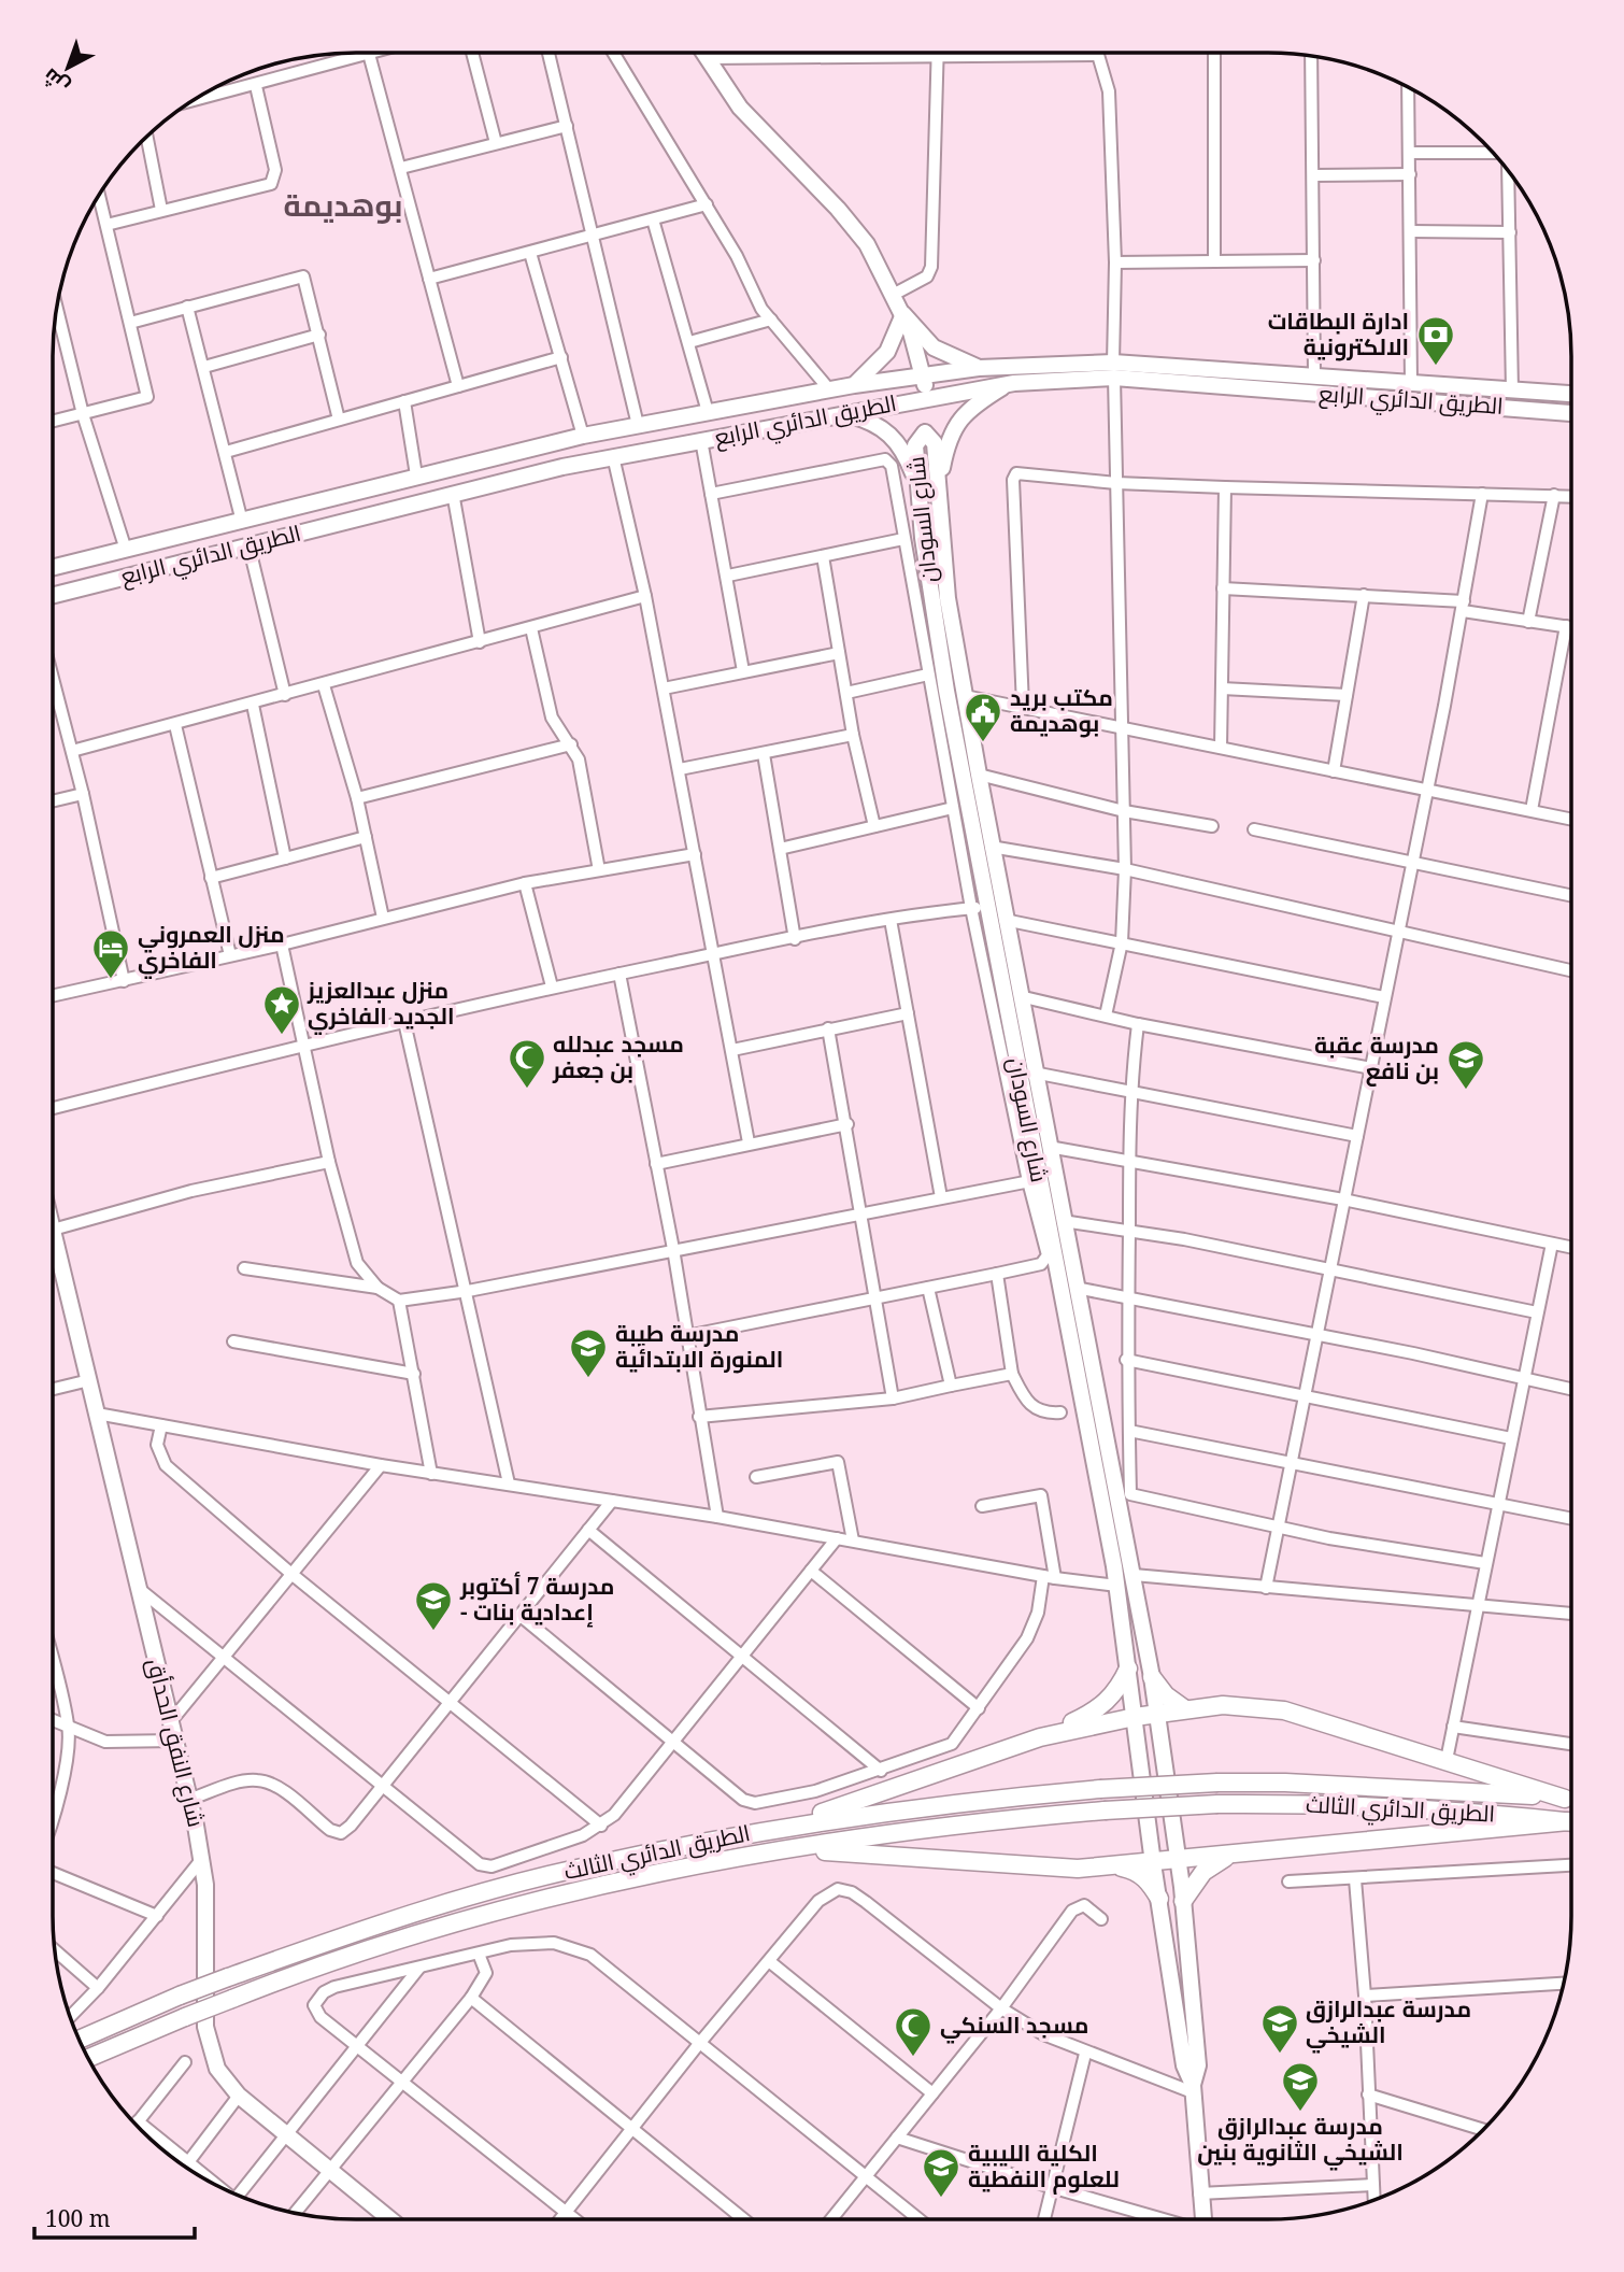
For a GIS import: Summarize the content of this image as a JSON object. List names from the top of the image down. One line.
{"streets":{"highway":["الطريق الدائري الثالث"],"main road":["الطريق الدائري الرابع","شارع السودان","شارع النفق الحدأق"]},"districts":["بوهديمة"],"places":{"bank":["ادارة البطاقات الالكترونية"],"public building":["مكتب بريد بوهديمة"],"hotel":["منزل العمروني الفاخري"],"place":["منزل عبدالعزيز الجديد الفاخري"],"mosque":["مسجد عبدلله بن جعفر","مسجد السنكي"],"school or university":["مدرسة عقبة بن نافع","مدرسة طيبة المنورة الابتدائية","مدرسة 7 أكتوبر - إعدادية بنات","مدرسة عبدالرازق الشيخي","مدرسة عبدالرازق الشيخي الثانوية بنين","الكلية الليبية للعلوم النفطية"]},"scale_bar":"100 m","north":"bottom left"}
